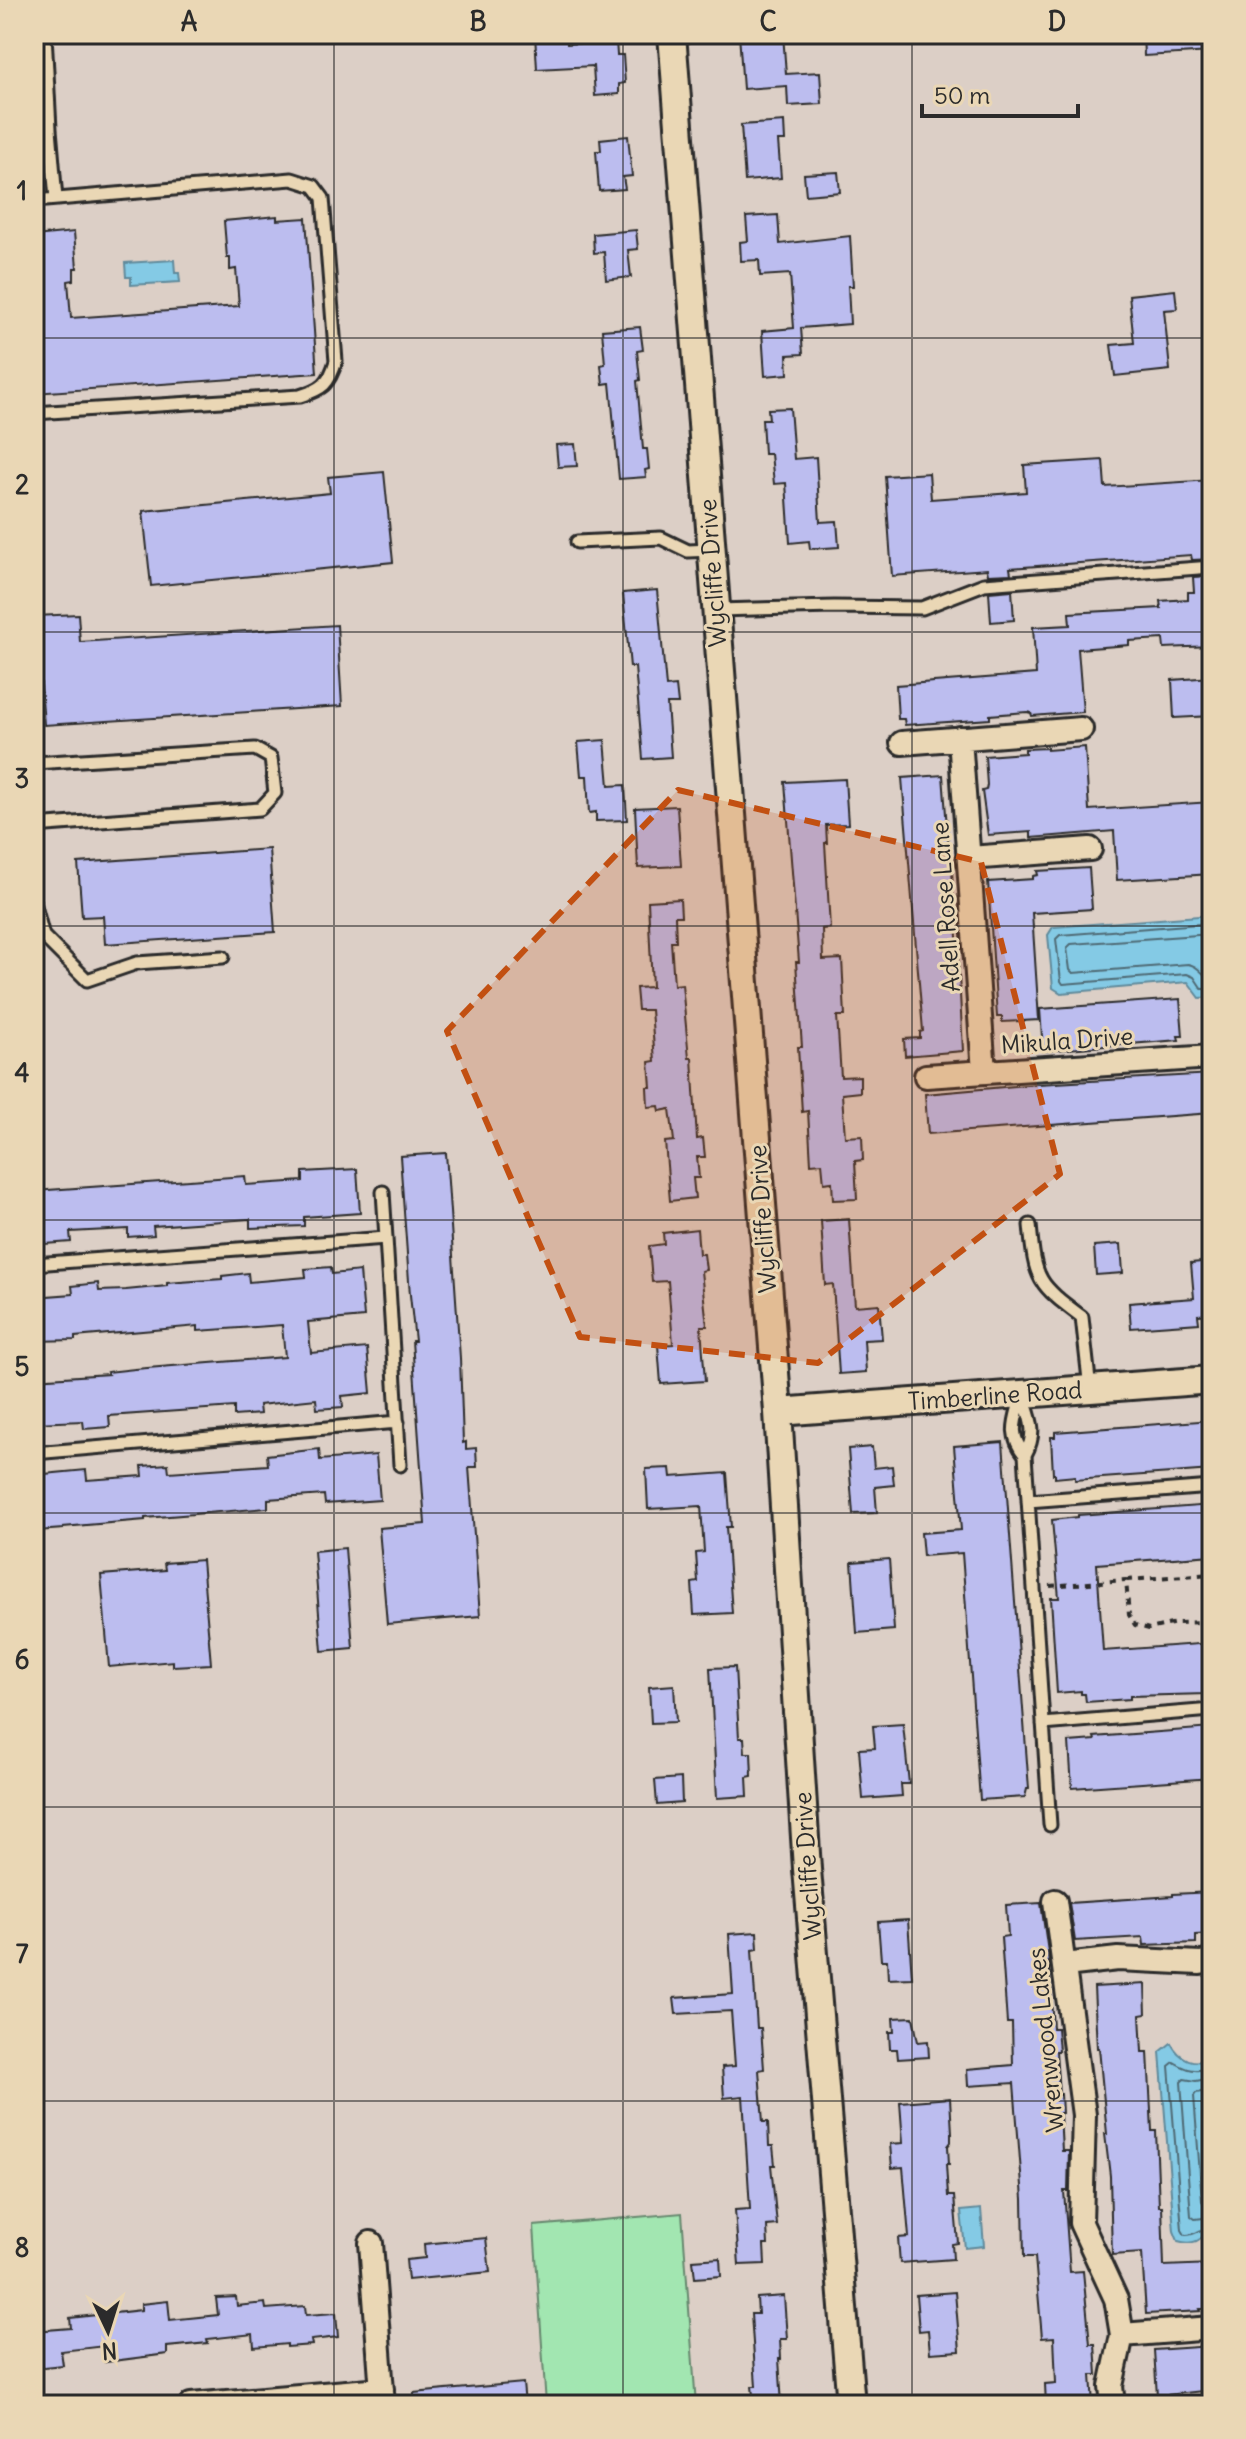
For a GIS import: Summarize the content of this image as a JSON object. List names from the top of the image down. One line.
{"streets":{"street":["Wycliffe Drive","Adell Rose Lane","Mikula Drive","Timberline Road","Wrenwood Lakes"]},"crossings":[["Wycliffe Drive","Timberline Road"],["Adell Rose Lane","Mikula Drive"]],"scale_bar":"50 m","north":"bottom","grid":{"columns":["A","B","C","D"],"rows":["1","2","3","4","5","6","7","8"]}}
